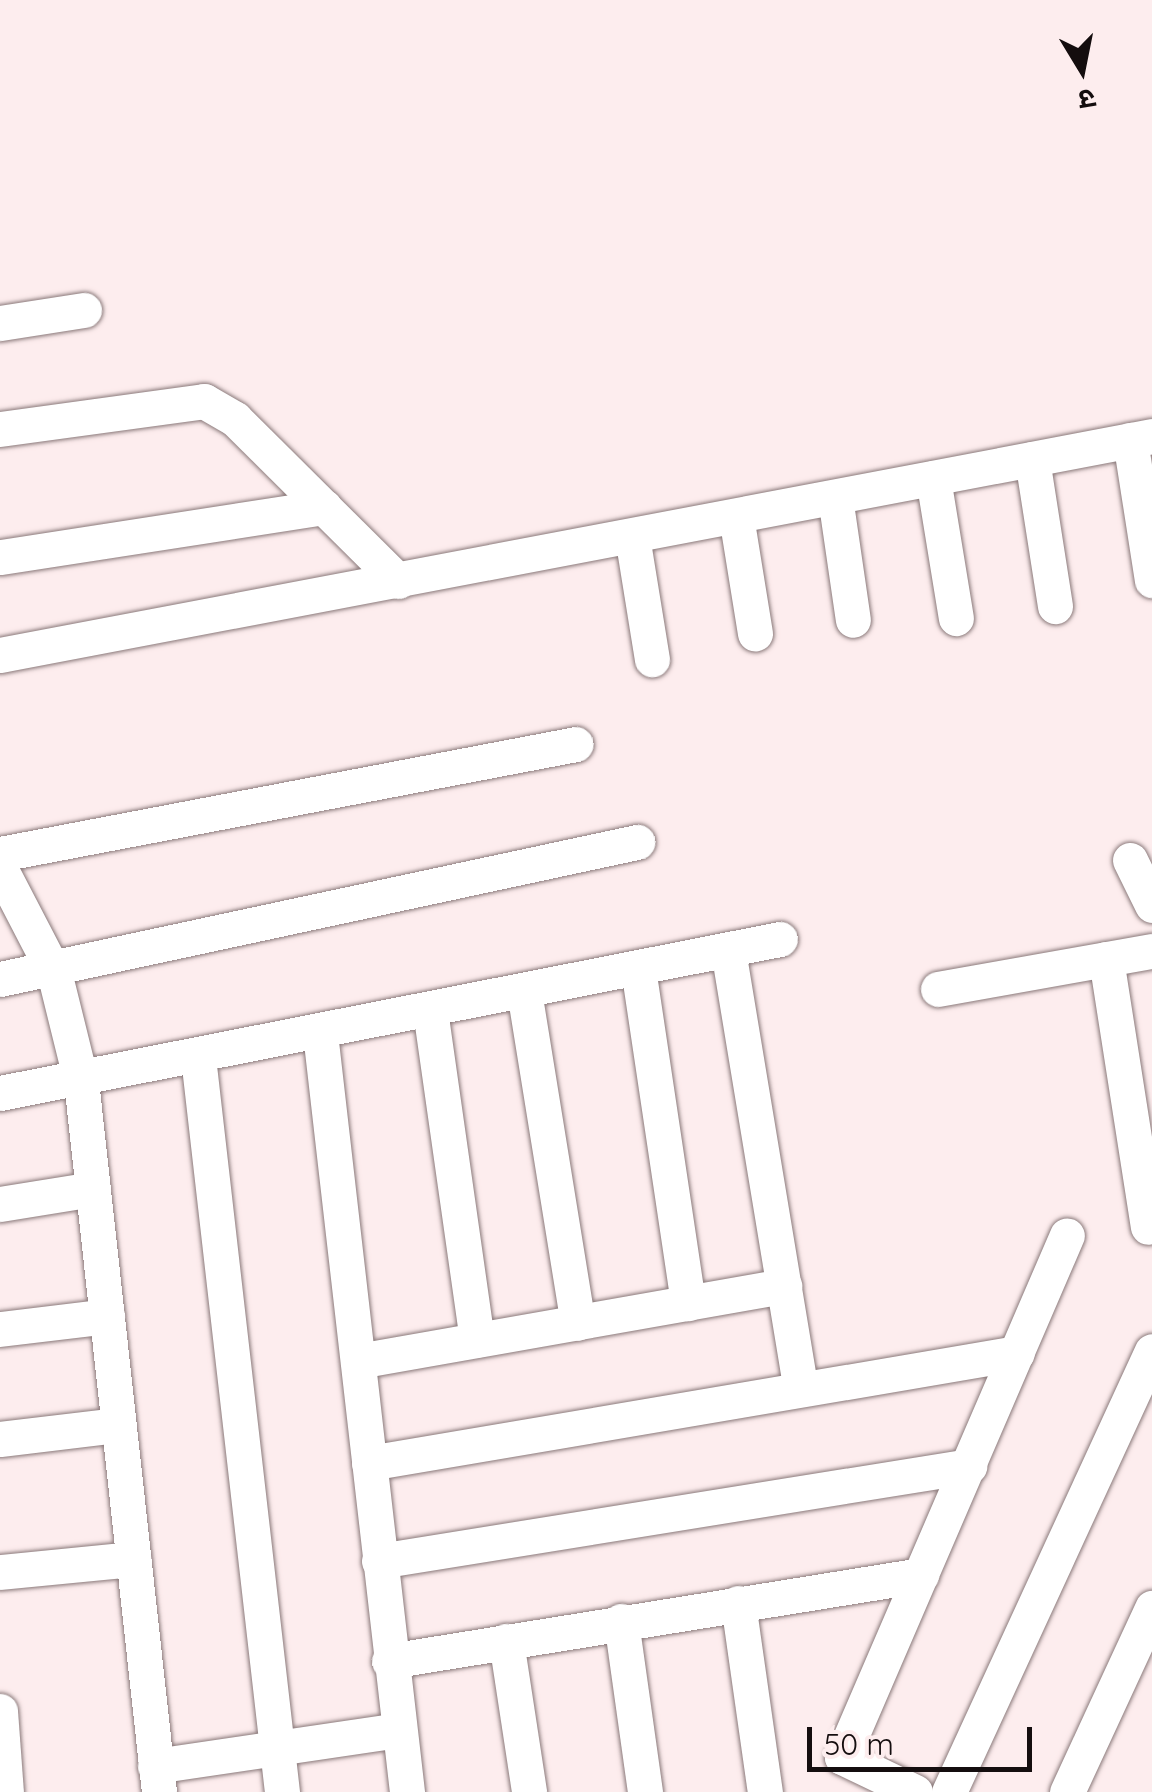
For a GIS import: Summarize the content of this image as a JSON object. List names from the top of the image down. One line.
{"scale_bar":"50 m","north":"bottom"}
